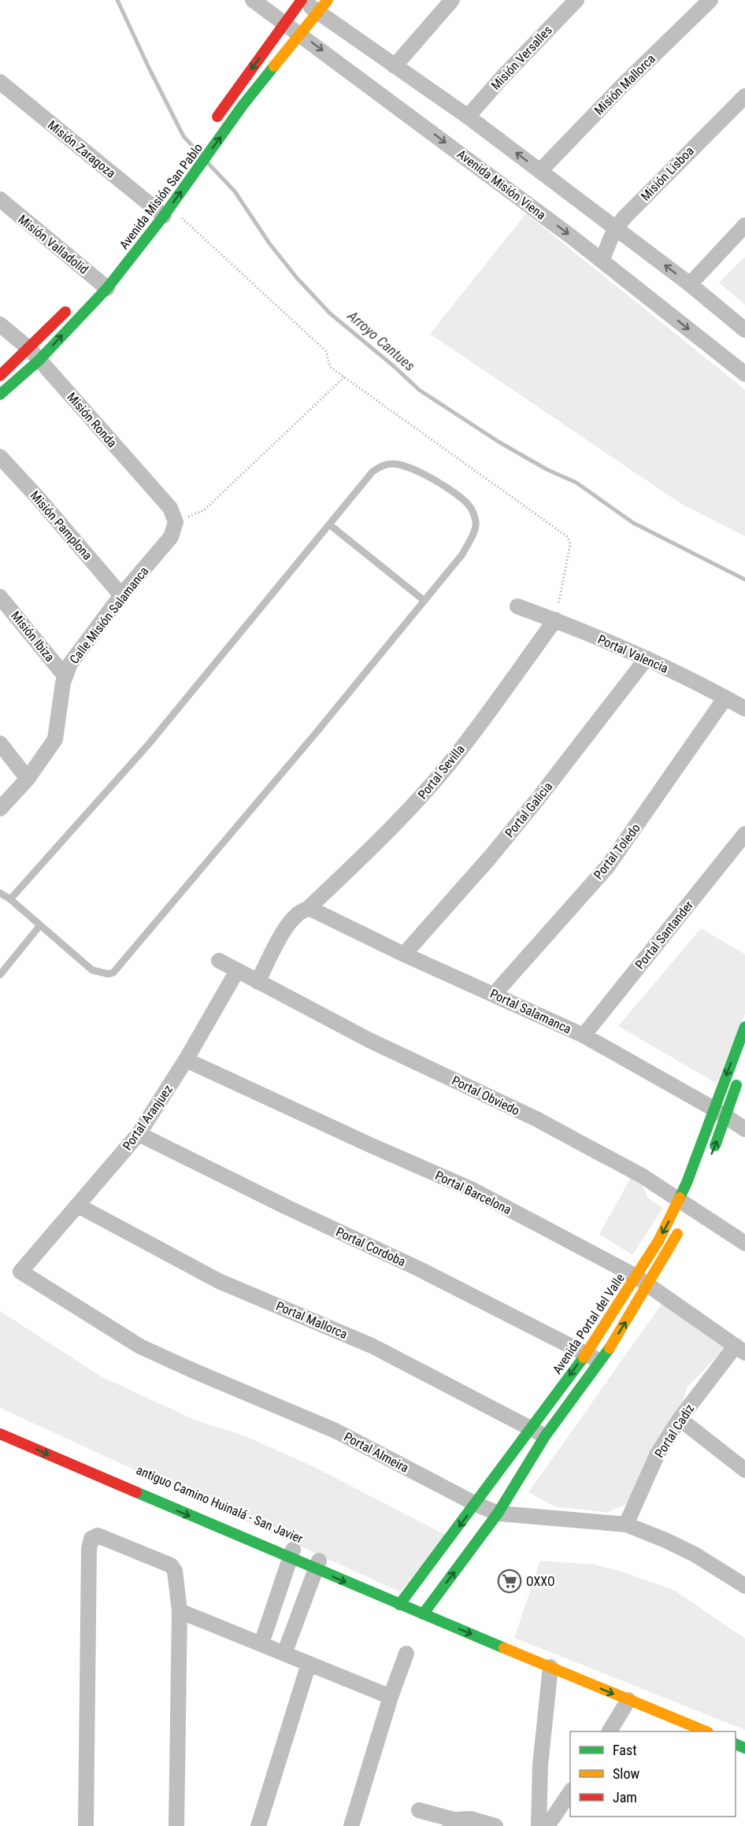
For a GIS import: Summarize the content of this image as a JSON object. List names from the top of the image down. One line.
{"streets":{"street":["Misión Versalles","Misión Mallorca","Misión Zaragoza","Misión Lisboa","Avenida Misión Viena","Avenida Misión San Pablo","Misión Valladolid","Misión Ronda","Misión Pamplona","Calle Misión Salamanca","Misión Ibiza","Portal Valencia","Portal Sevilla","Portal Galicia","Portal Toledo","Portal Santander","Portal Salamanca","Portal Obviedo","Portal Aranjuez","Portal Barcelona","Portal Cordoba","Portal Mallorca","Avenida Portal del Valle","Portal Cadiz","Portal Almeira","antiguo Camino Huinalá - San Javier"]},"crossings":[["Misión Zaragoza","Avenida Misión San Pablo"],["Misión Lisboa","Avenida Misión Viena"],["Avenida Misión Viena","Avenida Misión San Pablo"],["Avenida Misión San Pablo","Misión Valladolid"],["Avenida Misión San Pablo","Misión Ronda"],["Misión Ronda","Calle Misión Salamanca"],["Misión Pamplona","Calle Misión Salamanca"],["Calle Misión Salamanca","Misión Ibiza"],["Portal Valencia","Portal Sevilla"],["Portal Valencia","Portal Galicia"],["Portal Valencia","Portal Toledo"],["Portal Sevilla","Portal Salamanca"],["Portal Sevilla","Portal Obviedo"],["Portal Galicia","Portal Salamanca"],["Portal Toledo","Portal Salamanca"],["Portal Santander","Portal Salamanca"],["Portal Salamanca","Avenida Portal del Valle"],["Portal Obviedo","Portal Aranjuez"],["Portal Obviedo","Avenida Portal del Valle"],["Portal Aranjuez","Portal Barcelona"],["Portal Aranjuez","Portal Cordoba"],["Portal Aranjuez","Portal Mallorca"],["Portal Aranjuez","Portal Almeira"],["Portal Barcelona","Avenida Portal del Valle"],["Portal Barcelona","Portal Cadiz"],["Portal Cordoba","Avenida Portal del Valle"],["Portal Mallorca","Avenida Portal del Valle"],["Avenida Portal del Valle","Portal Almeira"],["Portal Cadiz","Portal Almeira"]],"water":["Arroyo Cantues"],"places":{"supermarket":["OXXO"]},"legend":["Fast","Slow","Jam"]}
